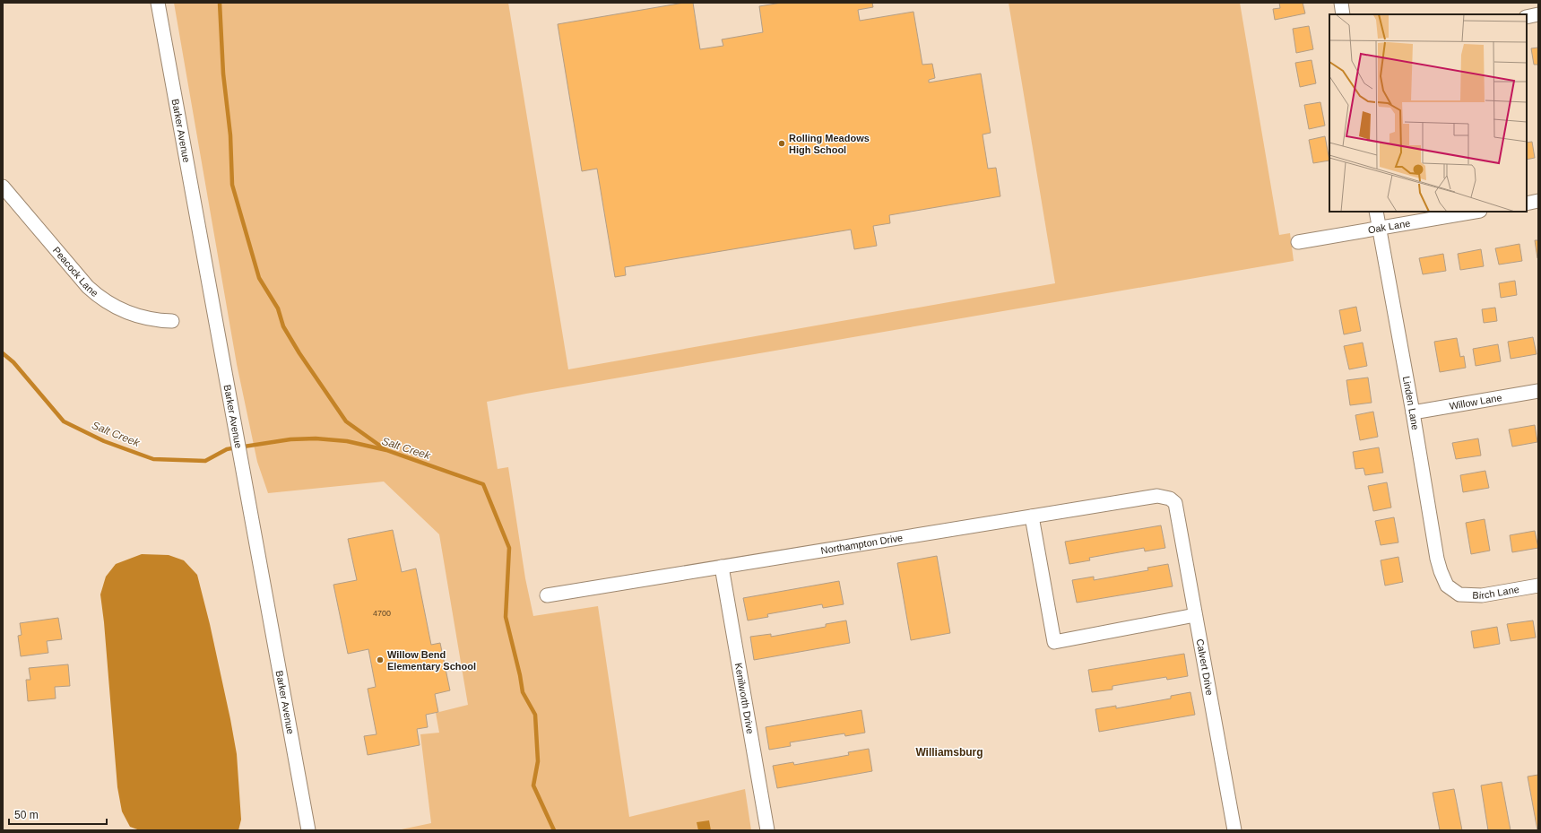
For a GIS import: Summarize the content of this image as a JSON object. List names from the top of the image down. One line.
{"streets":{"street":["Barker Avenue","Oak Lane","Peacock Lane","Willow Lane","Linden Lane","Northampton Drive","Birch Lane","Calvert Drive","Kenilworth Drive"]},"crossings":[["Oak Lane","Linden Lane"],["Willow Lane","Linden Lane"],["Linden Lane","Birch Lane"],["Northampton Drive","Calvert Drive"],["Northampton Drive","Kenilworth Drive"]],"districts":["Williamsburg"],"water":["Salt Creek"],"places":["Rolling Meadows High School","Willow Bend Elementary School"],"house_numbers":["4700"],"scale_bar":"50 m"}
